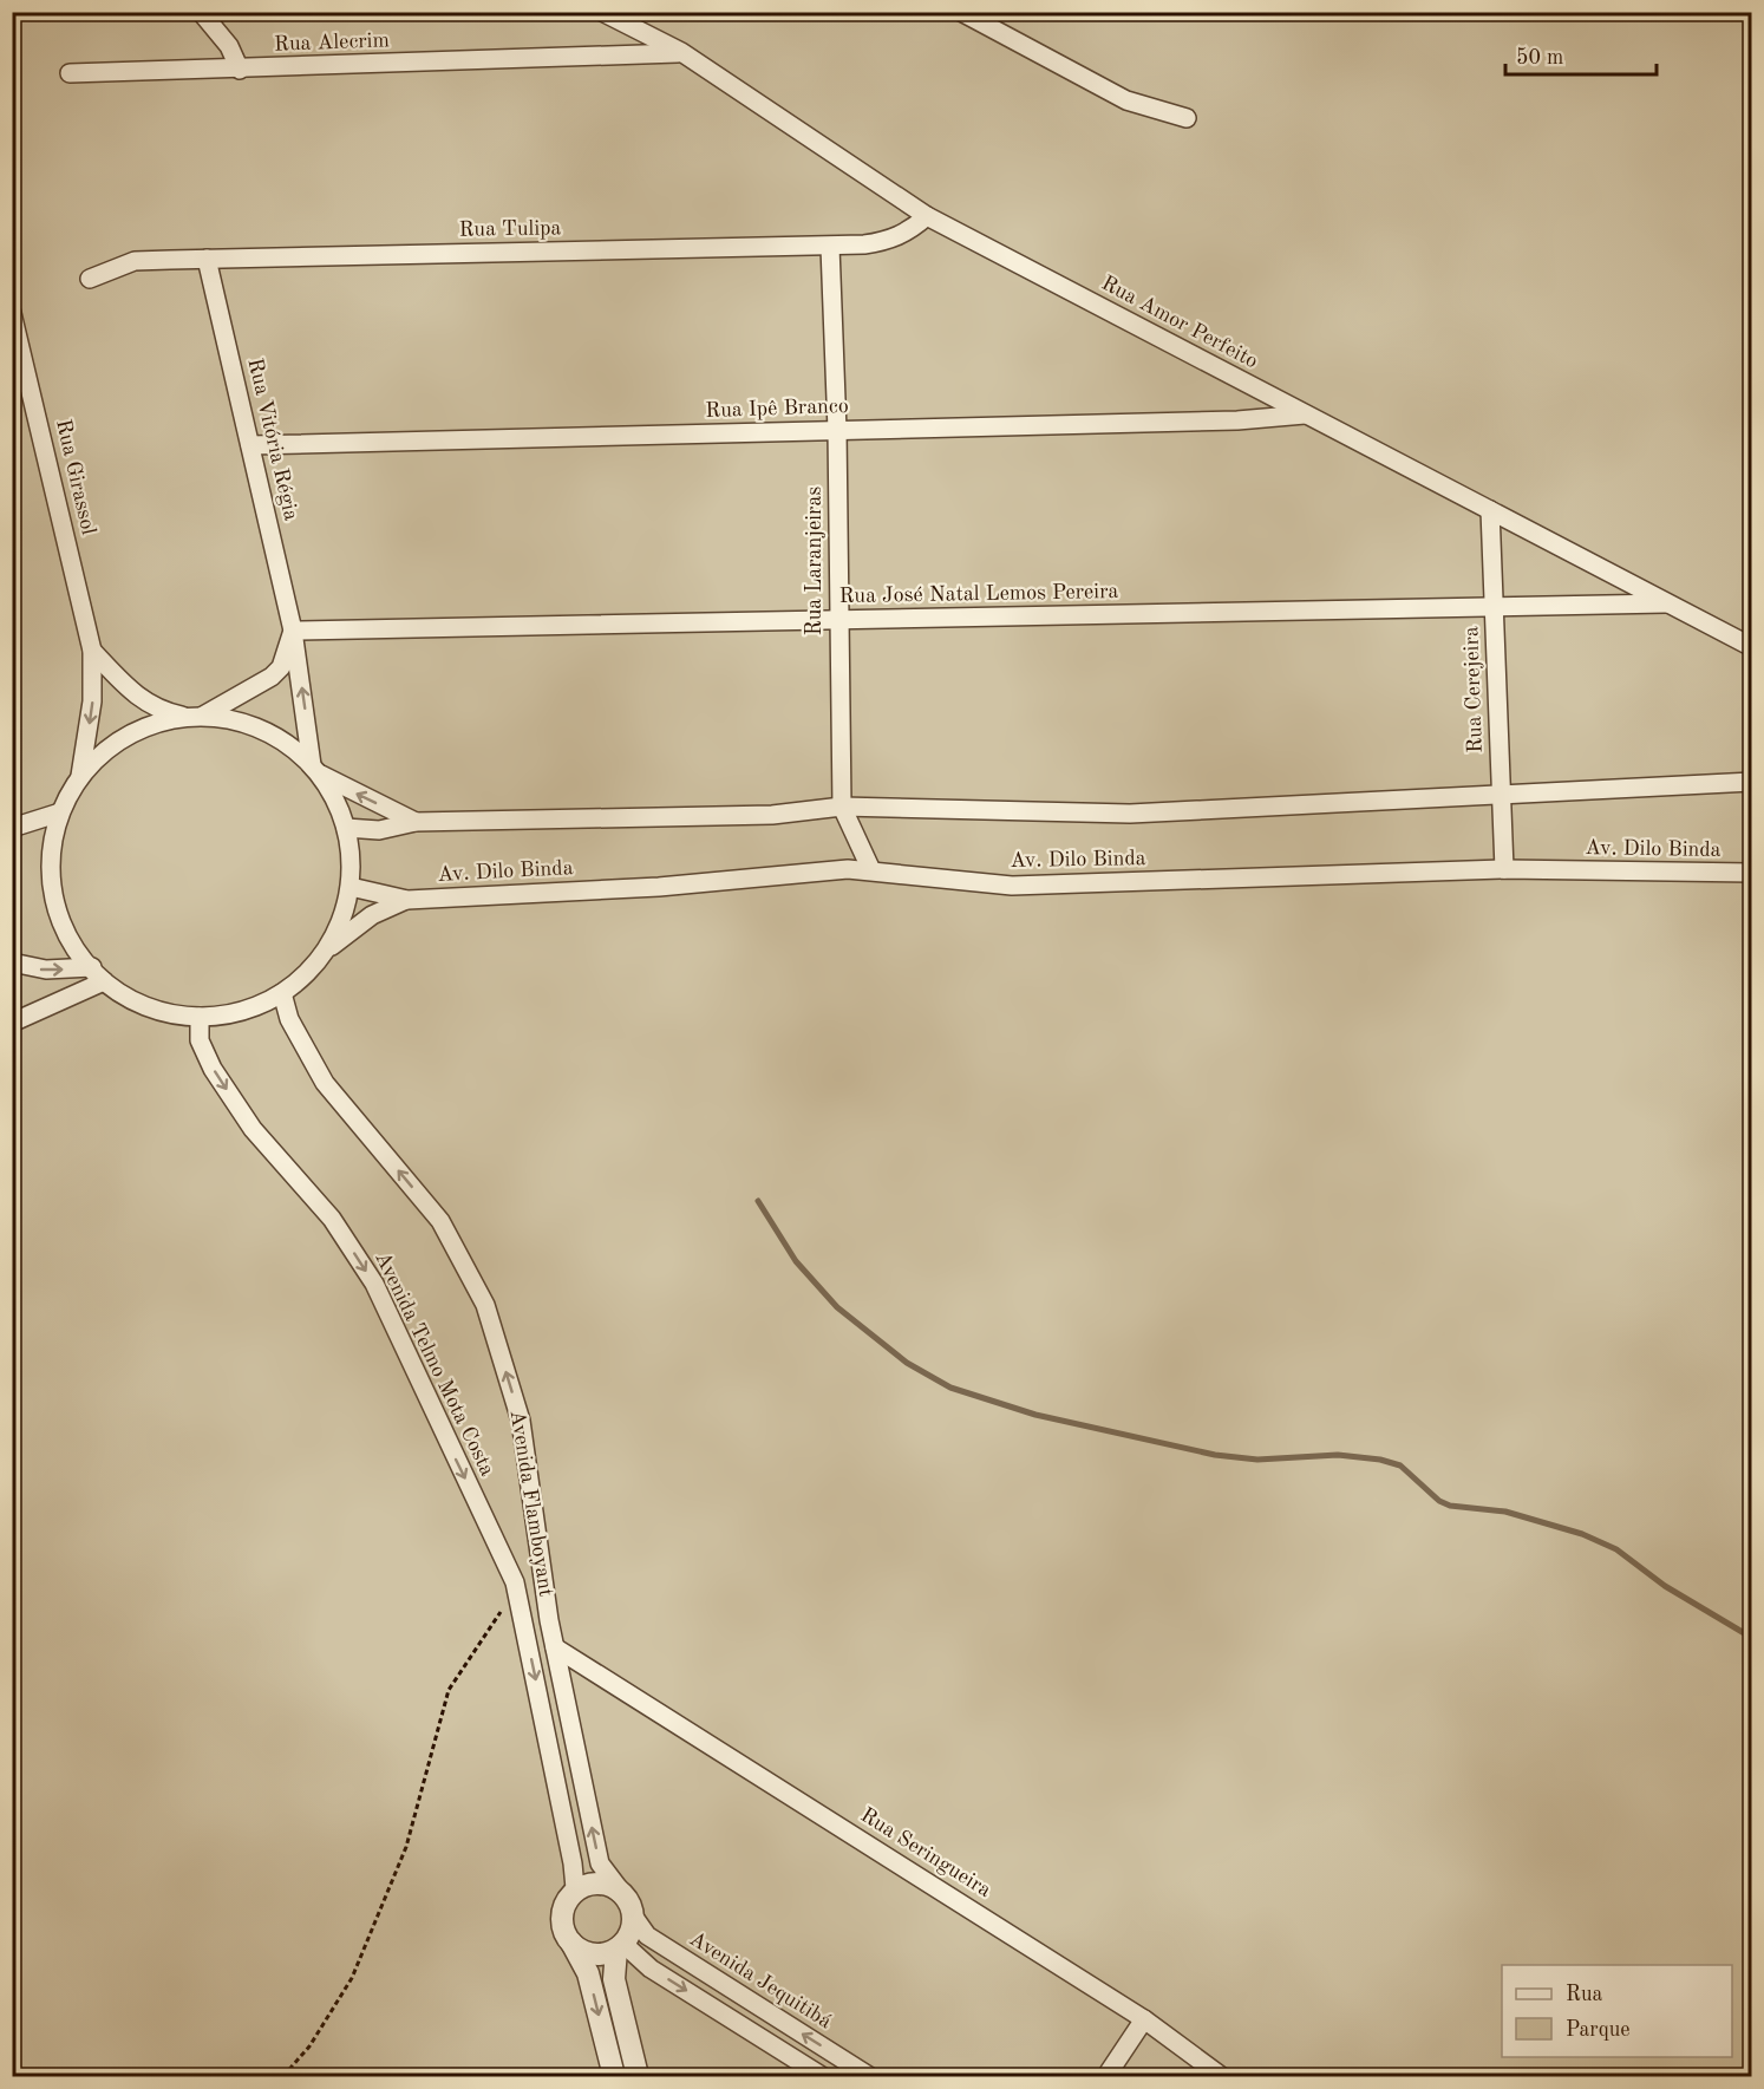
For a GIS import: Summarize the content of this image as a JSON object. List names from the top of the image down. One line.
{"streets":{"street":["Rua Alecrim","Rua Tulipa","Rua Amor Perfeito","Rua Ipê Branco","Rua Vitória Régia","Rua Girassol","Rua Laranjeiras","Rua José Natal Lemos Pereira","Rua Cerejeira","Av. Dilo Binda","Avenida Telmo Mota Costa","Avenida Flamboyant","Rua Seringueira","Avenida Jequitibá"]},"crossings":[["Rua Alecrim","Rua Amor Perfeito"],["Rua Tulipa","Rua Amor Perfeito"],["Rua Tulipa","Rua Vitória Régia"],["Rua Tulipa","Rua Laranjeiras"],["Rua Amor Perfeito","Rua Ipê Branco"],["Rua Amor Perfeito","Rua José Natal Lemos Pereira"],["Rua Amor Perfeito","Rua Cerejeira"],["Rua Ipê Branco","Rua Vitória Régia"],["Rua Ipê Branco","Rua Laranjeiras"],["Rua Vitória Régia","Rua José Natal Lemos Pereira"],["Rua Laranjeiras","Rua José Natal Lemos Pereira"],["Rua Laranjeiras","Av. Dilo Binda"],["Rua José Natal Lemos Pereira","Rua Cerejeira"],["Rua Cerejeira","Av. Dilo Binda"],["Avenida Telmo Mota Costa","Avenida Flamboyant"],["Avenida Flamboyant","Rua Seringueira"],["Avenida Flamboyant","Avenida Jequitibá"]],"one_way":["Avenida Telmo Mota Costa"],"legend":["Rua","Parque"],"scale_bar":"50 m"}
